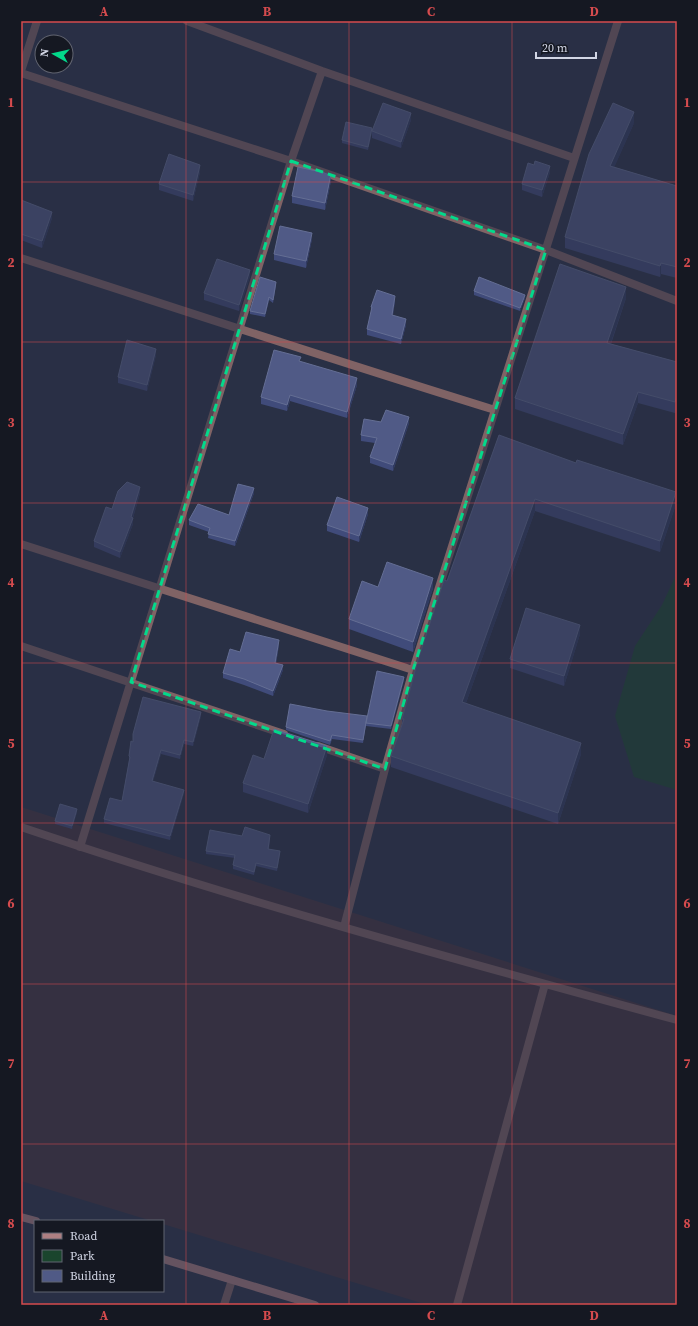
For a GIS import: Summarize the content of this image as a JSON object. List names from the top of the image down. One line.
{"legend":["Road","Park","Building"],"scale_bar":"20 m","north":"left","grid":{"columns":["A","B","C","D"],"rows":["1","2","3","4","5","6","7","8"]}}
